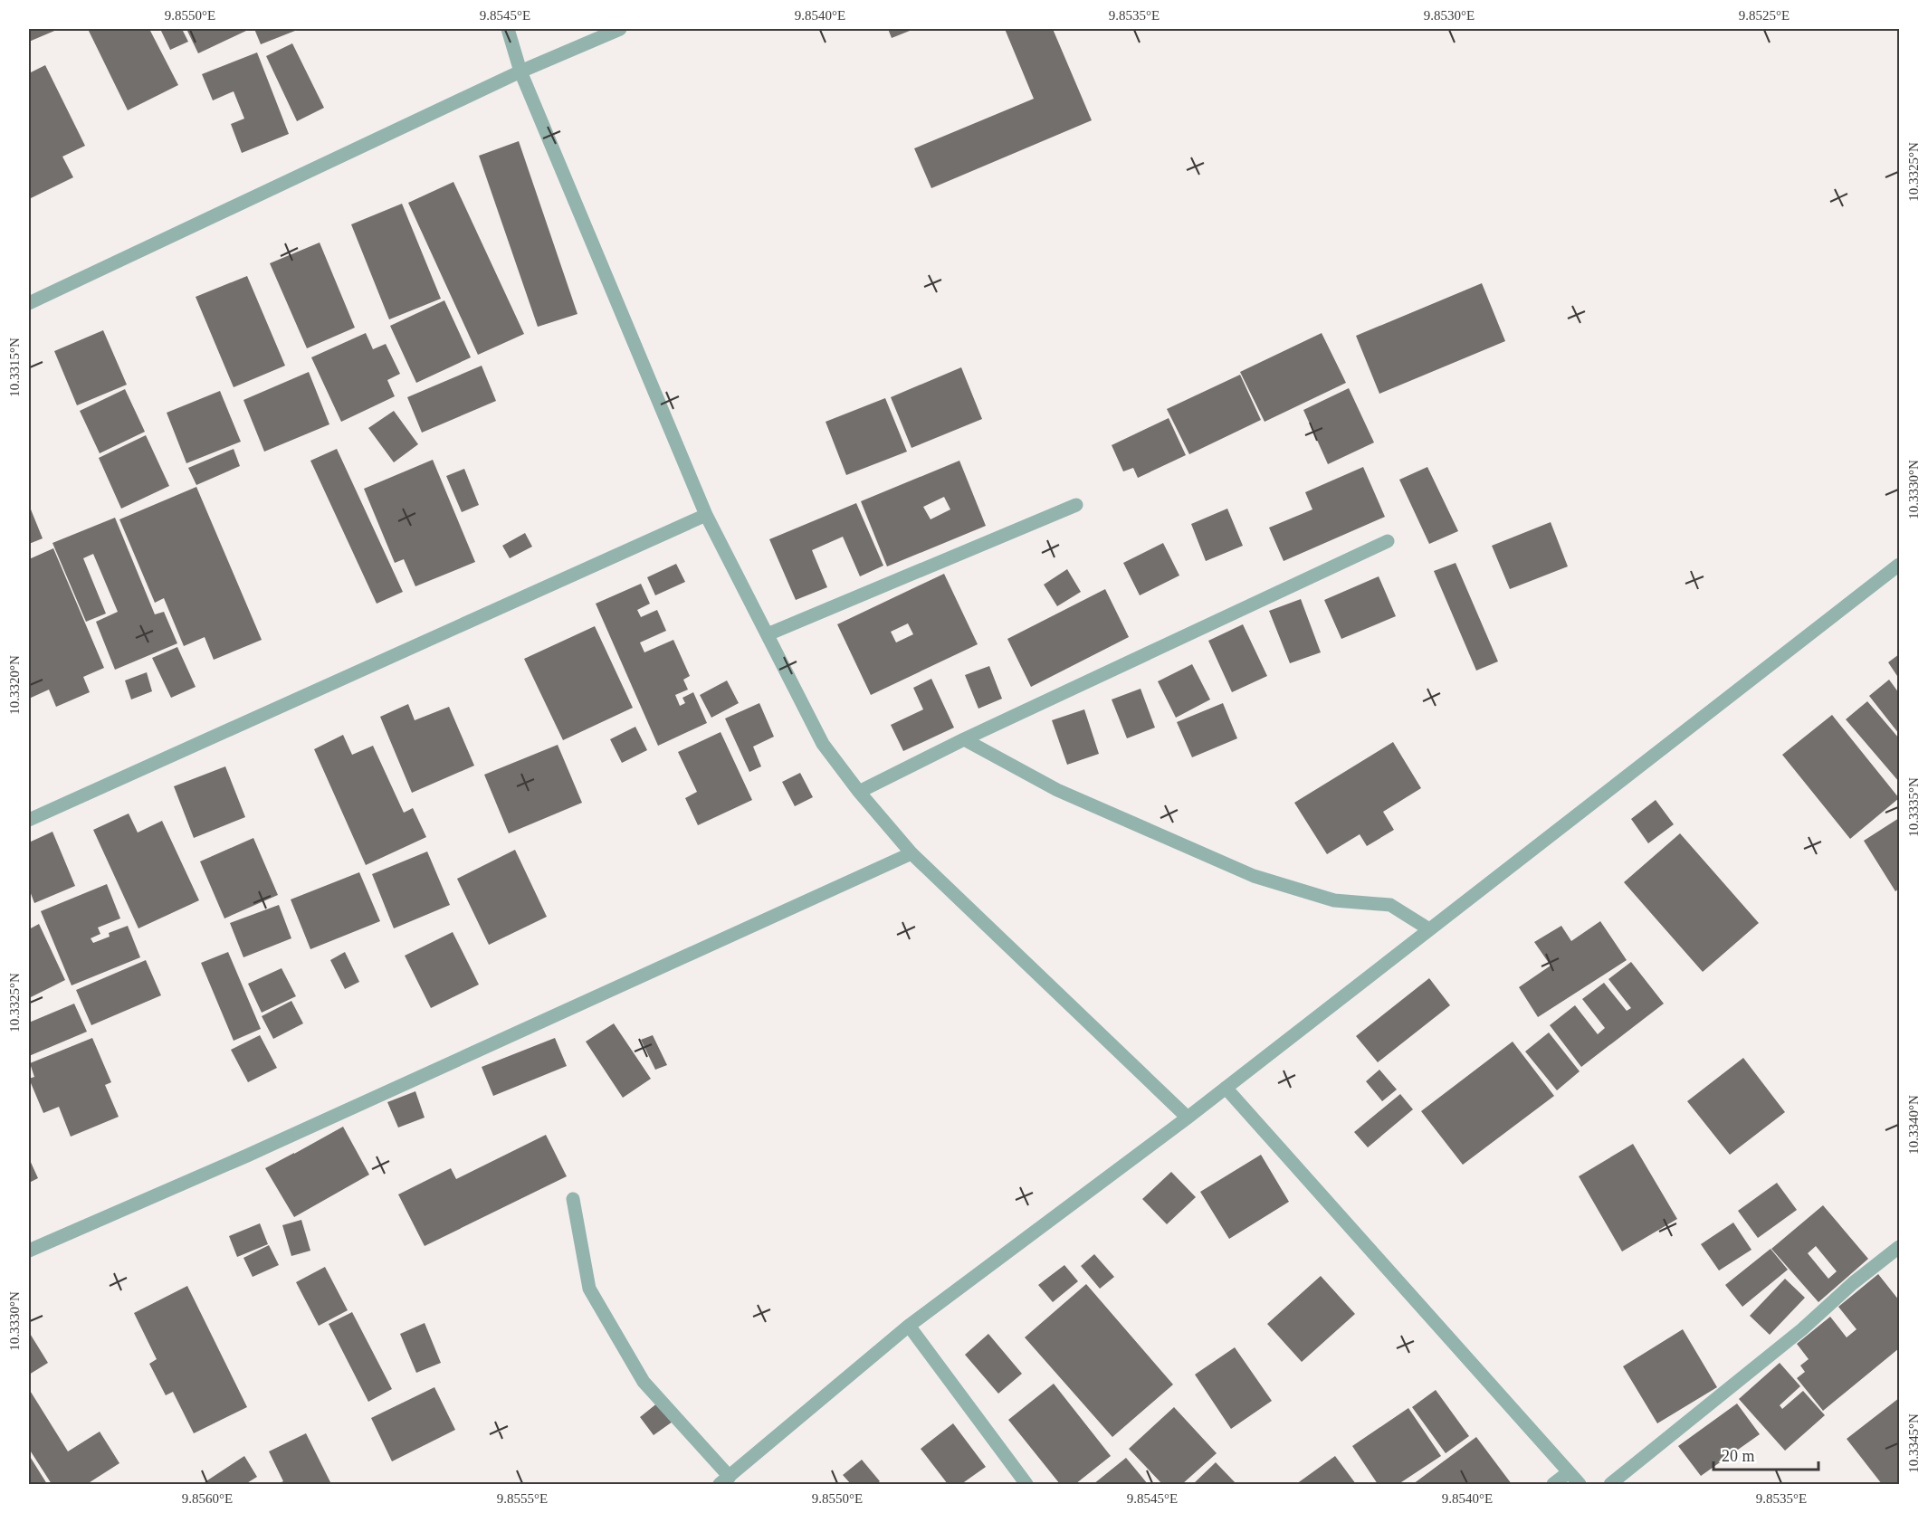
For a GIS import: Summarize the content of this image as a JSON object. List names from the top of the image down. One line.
{"scale_bar":"20 m","coordinates":["9.8550°E","9.8545°E","9.8540°E","9.8535°E","9.8530°E","9.8525°E","10.3325°N","10.3315°N","10.3330°N","10.3320°N","10.3335°N","10.3340°N","10.3345°N","9.8560°E","9.8555°E"]}
